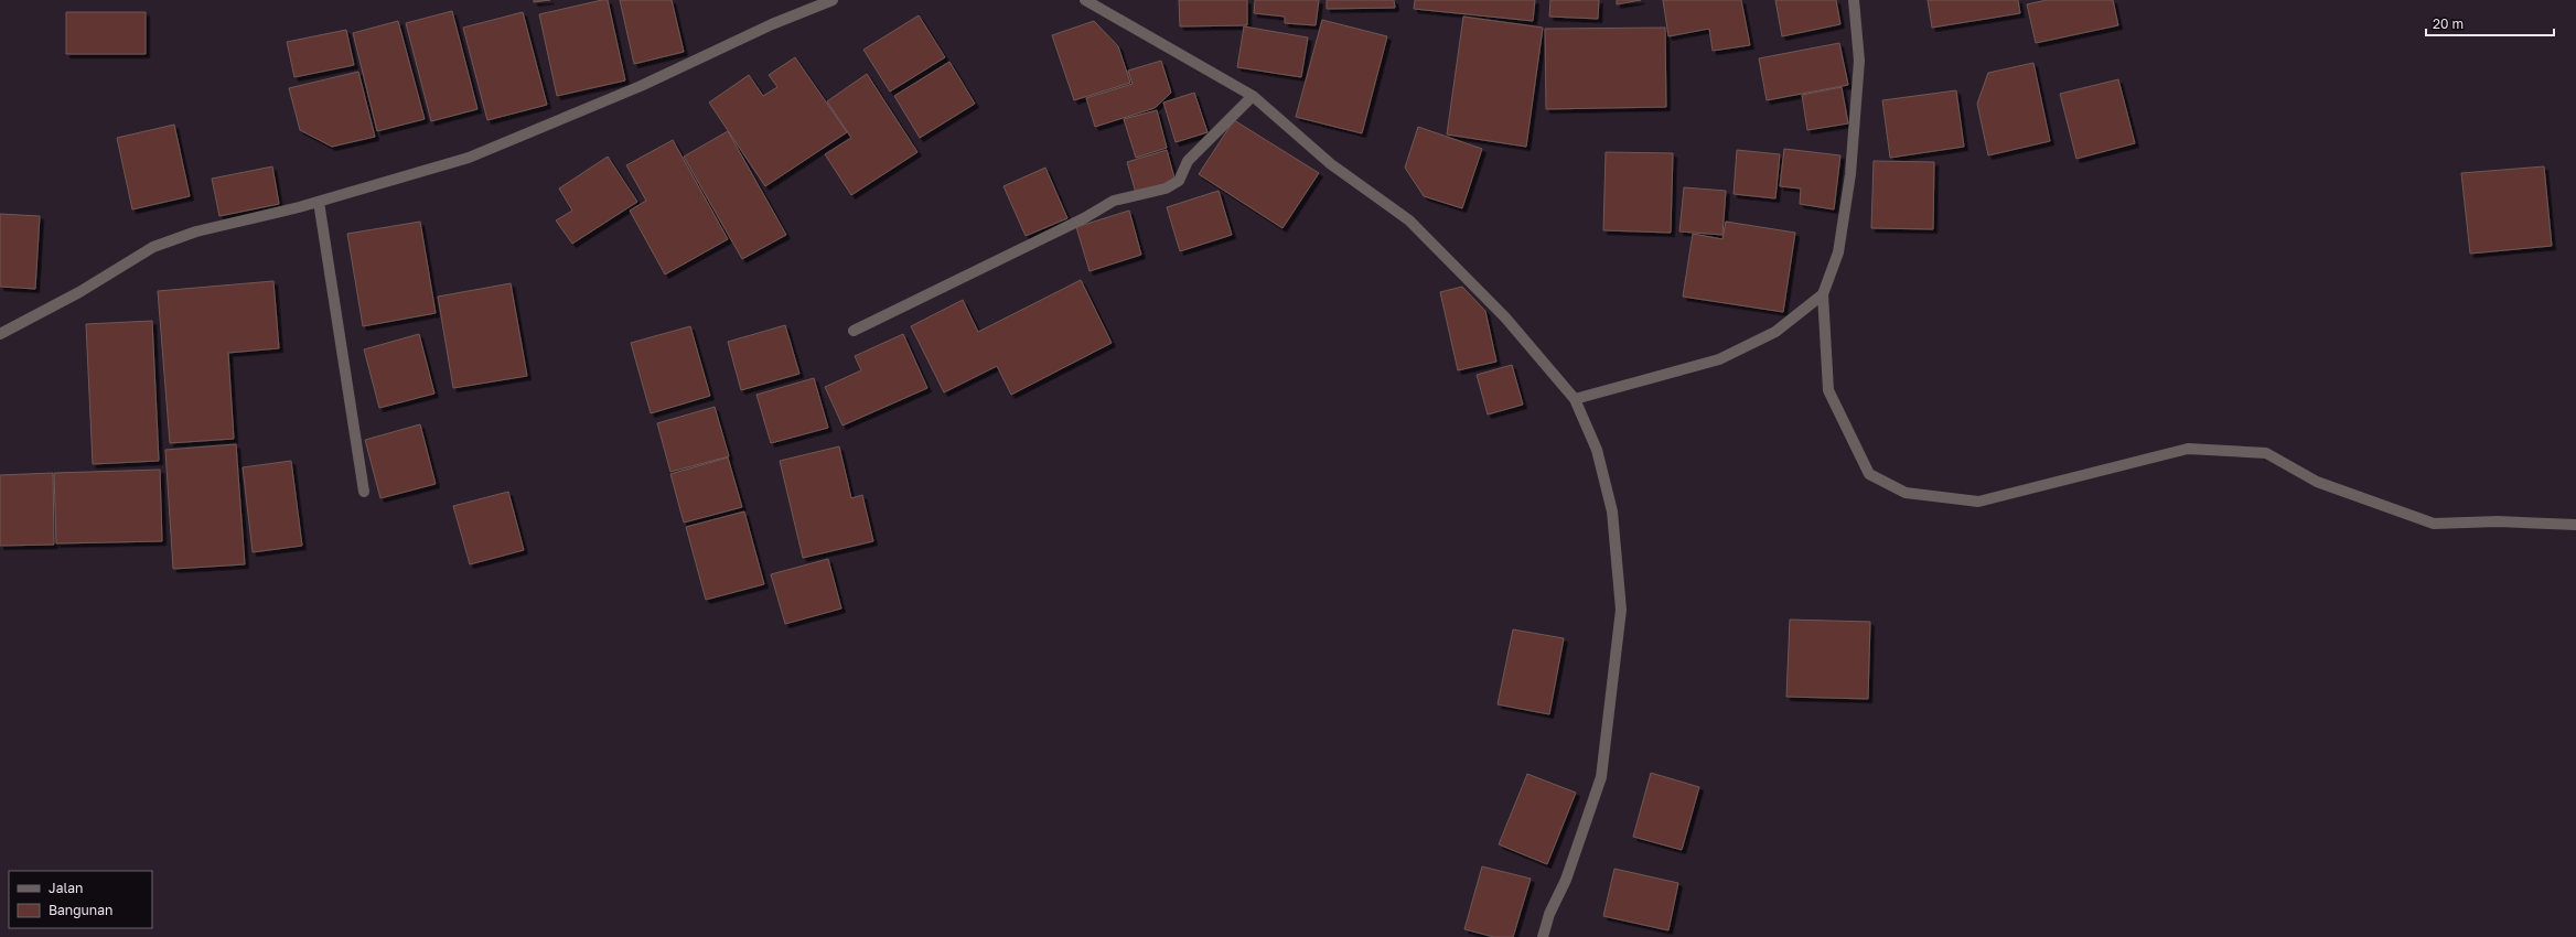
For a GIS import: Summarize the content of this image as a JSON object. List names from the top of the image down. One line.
{"legend":["Jalan","Bangunan"],"scale_bar":"20 m"}
